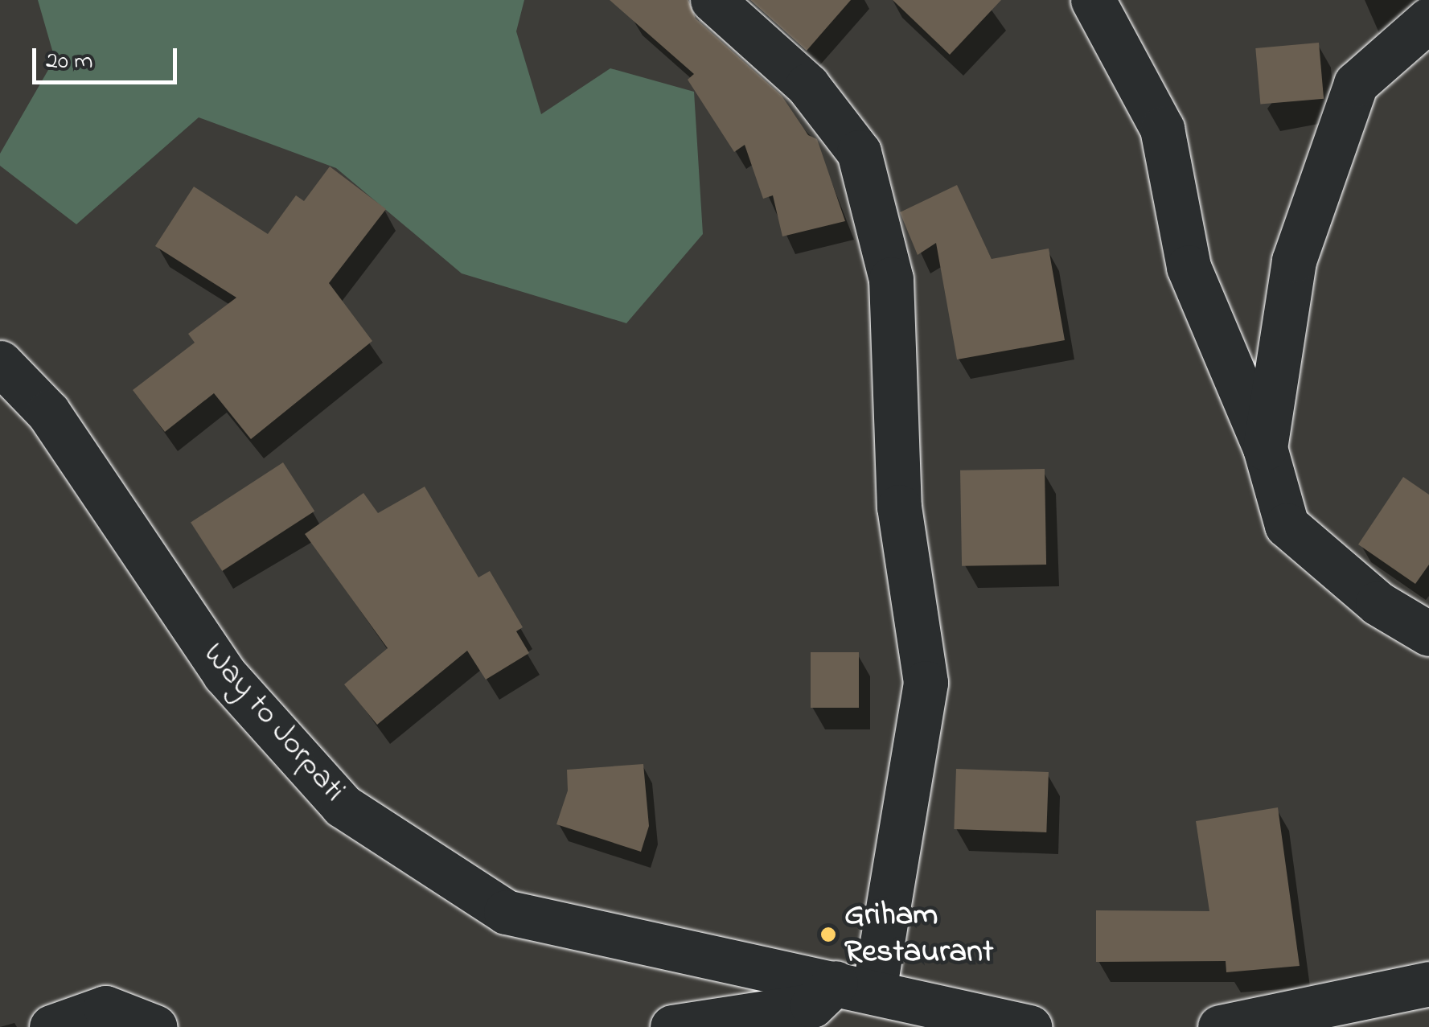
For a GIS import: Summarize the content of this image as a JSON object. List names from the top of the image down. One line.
{"streets":{"street":["Way to Jorpati"]},"places":["Griham Restaurant"],"scale_bar":"20 m"}
